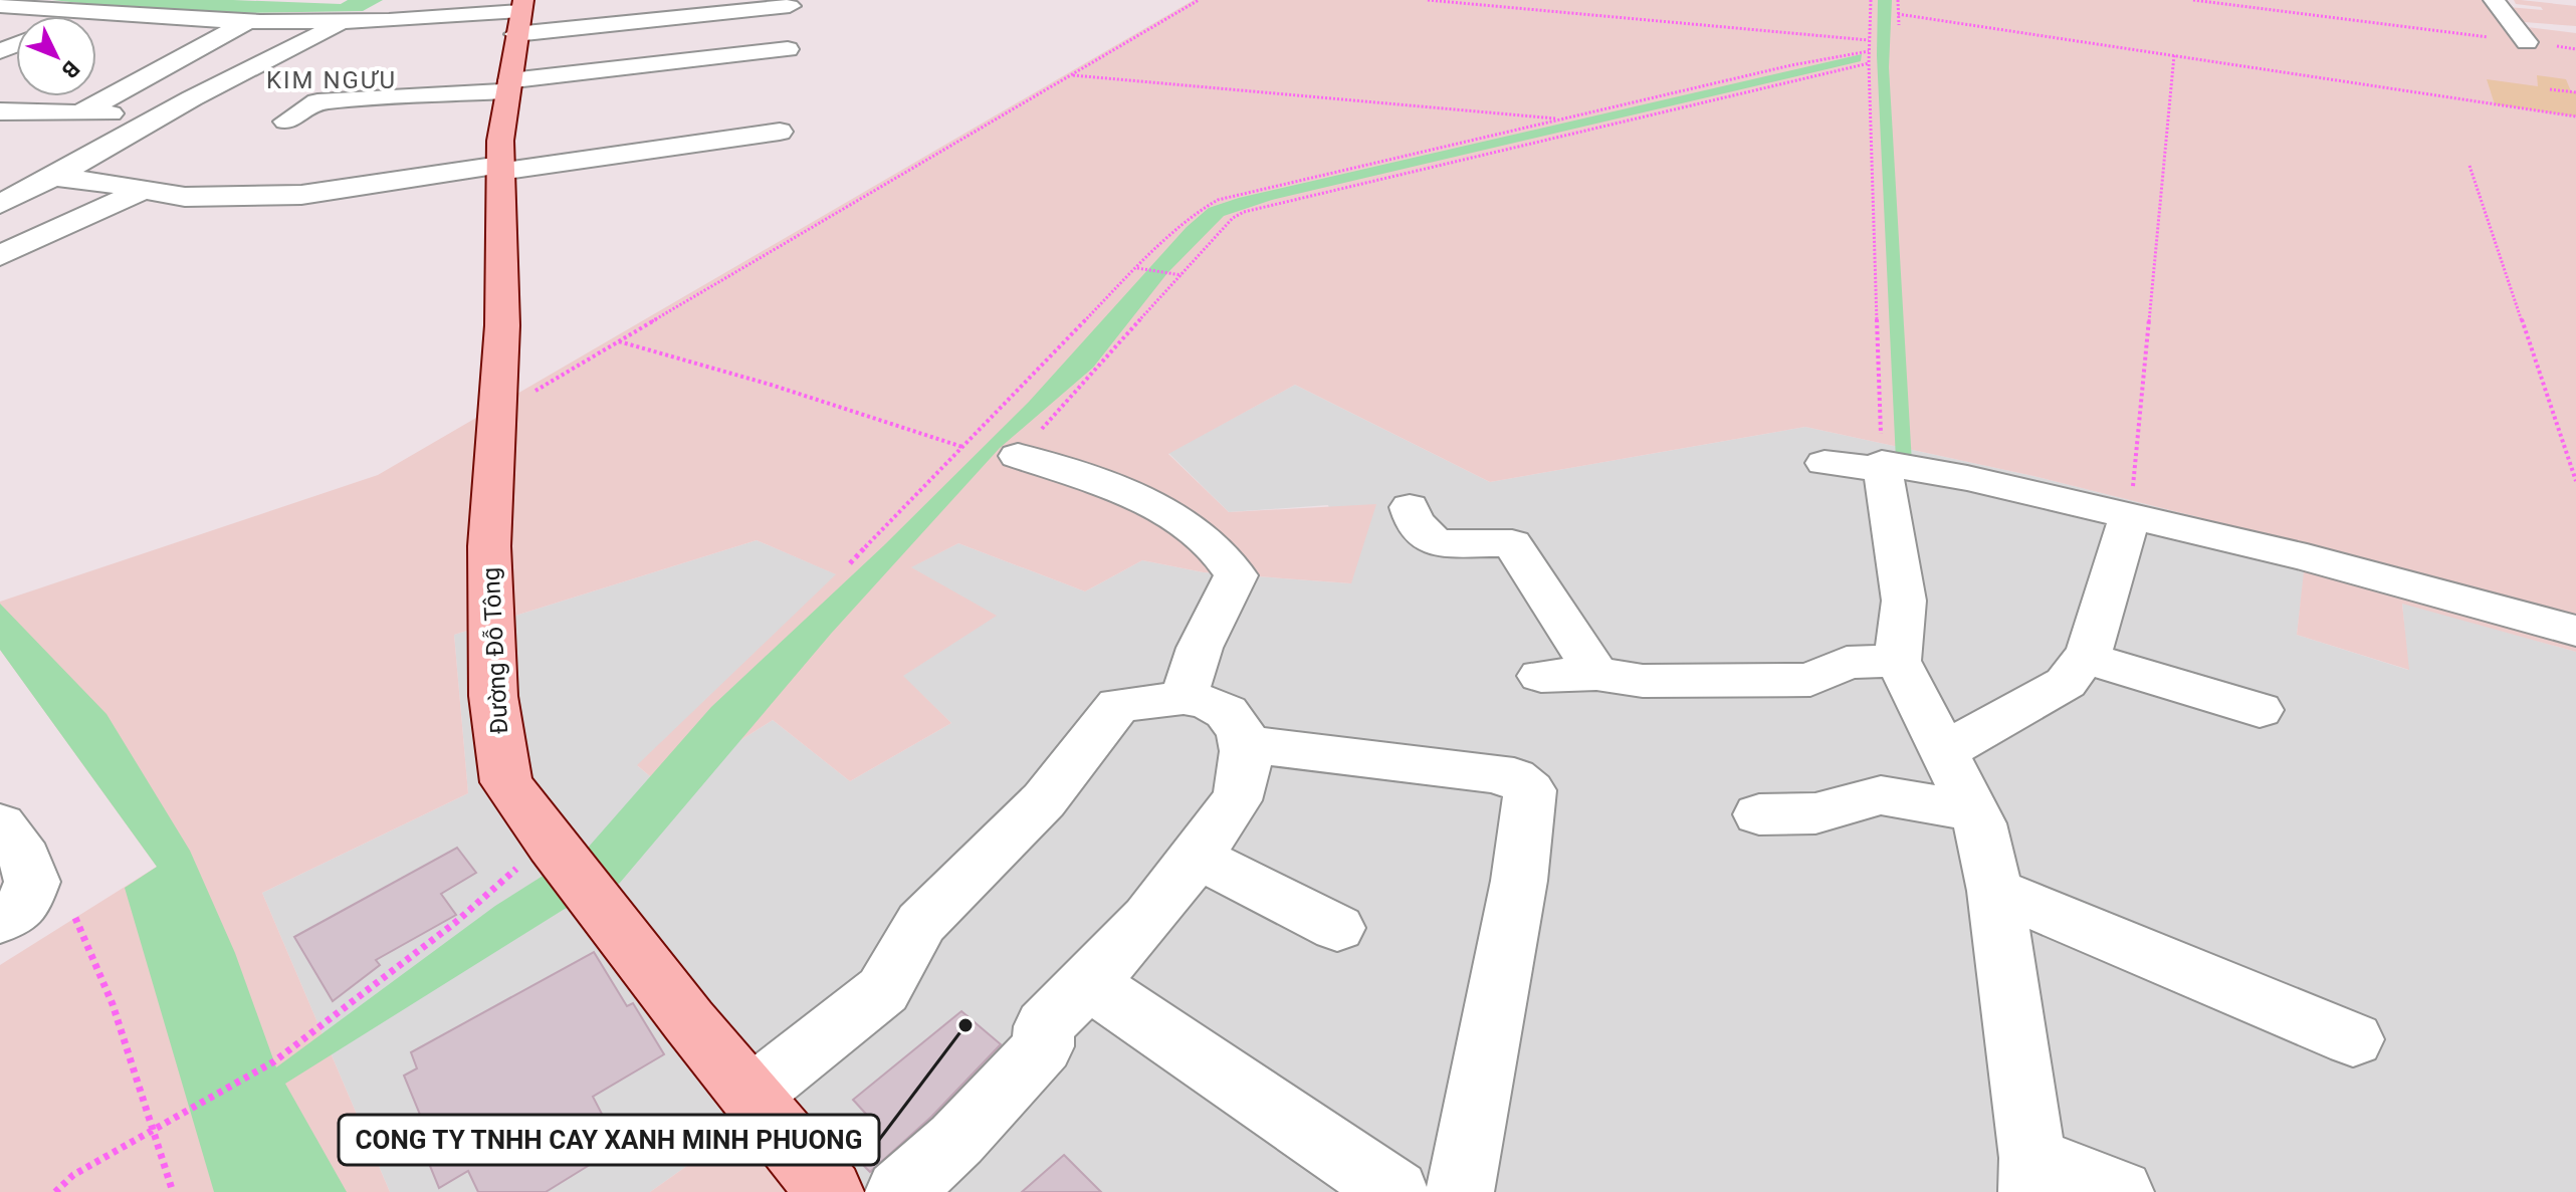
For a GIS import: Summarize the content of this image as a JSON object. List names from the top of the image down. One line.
{"streets":{"main road":["Đường Đỗ Tông"]},"districts":["KIM NGƯU"],"places":["CONG TY TNHH CAY XANH MINH PHUONG"],"north":"bottom right"}
